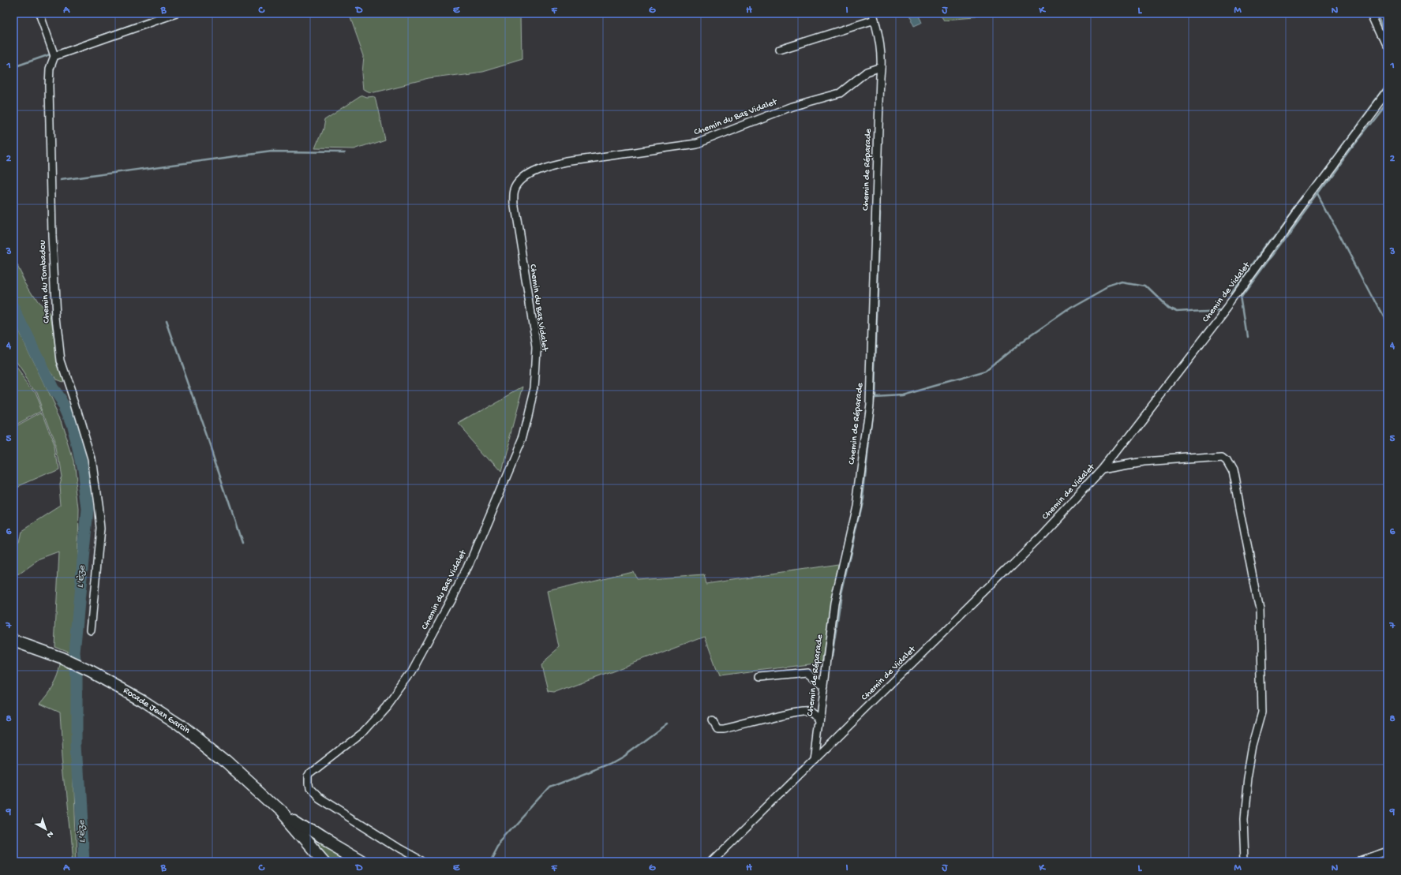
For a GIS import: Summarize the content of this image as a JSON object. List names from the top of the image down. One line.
{"streets":{"main road":["Rocade Jean Garcin"],"street":["Chemin du Bas Vidalet","Chemin de Réparade","Chemin du Tombadou","Chemin de Vidalet"]},"crossings":[["Chemin du Bas Vidalet","Chemin de Réparade"],["Chemin de Réparade","Chemin de Vidalet"]],"water":["L'Èze"],"north":"bottom right","grid":{"columns":["A","B","C","D","E","F","G","H","I","J","K","L","M","N"],"rows":["1","2","3","4","5","6","7","8","9"]}}
